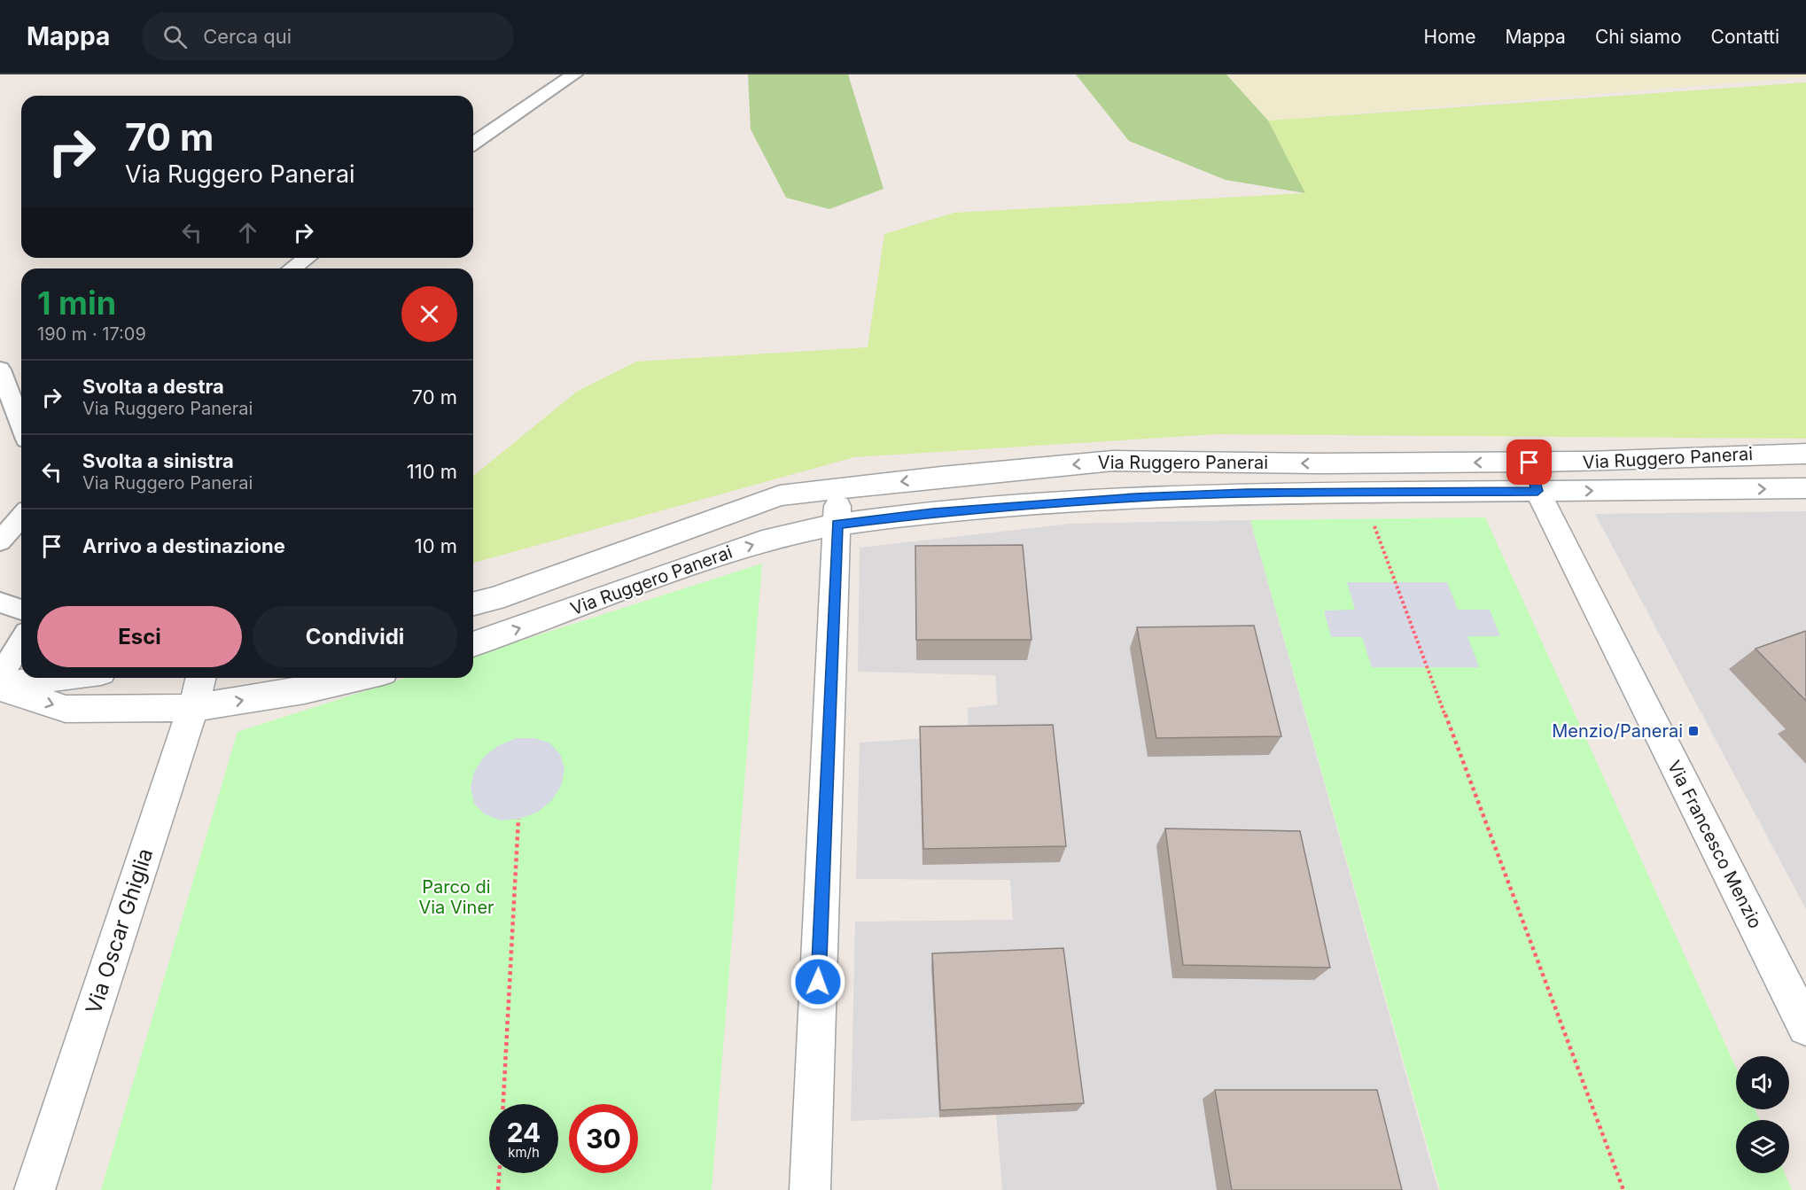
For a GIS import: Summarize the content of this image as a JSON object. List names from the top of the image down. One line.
{"streets":{"street":["Via Ruggero Panerai","Via Francesco Menzio","Via Oscar Ghiglia"]},"crossings":[["Via Ruggero Panerai","Via Francesco Menzio"]],"parks":["Parco di Via Viner"],"places":{"transit":["Menzio/Panerai"]},"page":{"header":"Mappa","search":"Cerca qui","nav":["Home","Mappa","Chi siamo","Contatti"],"turn":["70 m","Via Ruggero Panerai"],"heading":["1 min","190 m · 17:09"],"list":[{"name":"Svolta a destra","note":"Via Ruggero Panerai","value":"70 m"},{"name":"Svolta a sinistra","note":"Via Ruggero Panerai","value":"110 m"},{"name":"Arrivo a destinazione","value":"10 m"}],"buttons":["Esci","Condividi"],"speed":"24 km/h","limit":"30"}}
